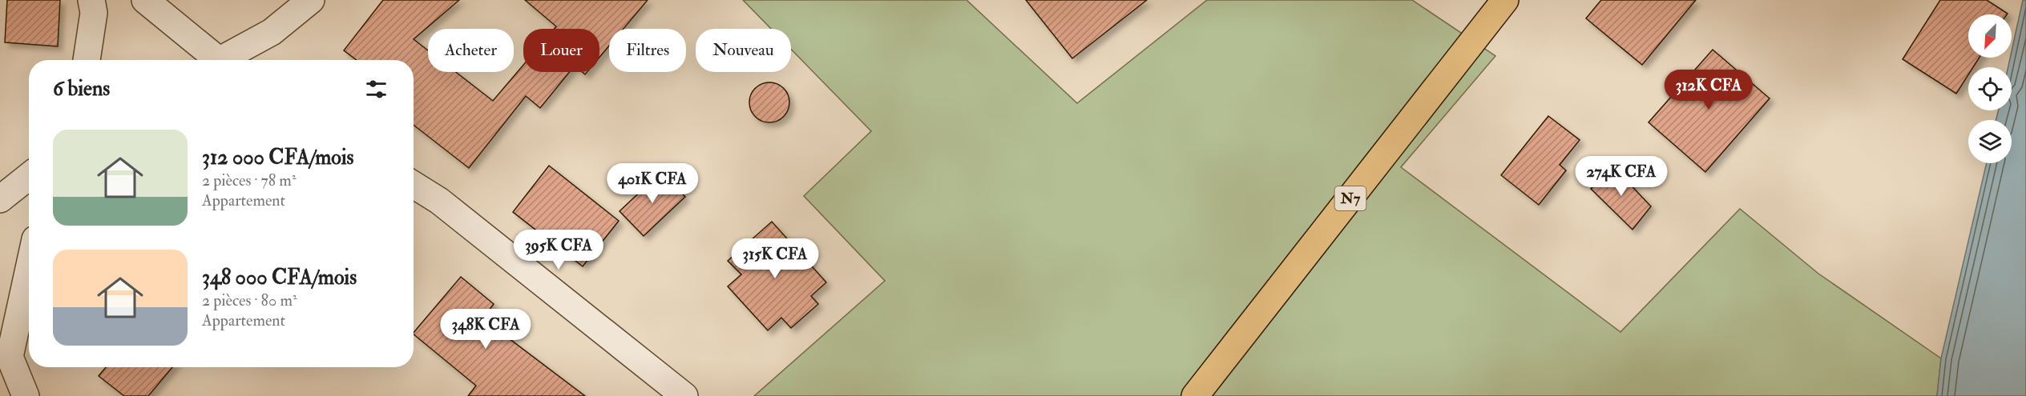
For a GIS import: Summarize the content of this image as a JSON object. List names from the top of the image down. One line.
{"streets":{"highway":["N7"]},"north":"bottom left","page":{"chip":["Acheter","Louer","Filtres","Nouveau"],"heading":"6 biens","price":["312K CFA","274K CFA","401K CFA","395K CFA","315K CFA","348K CFA"],"list":[{"name":"312 000 CFA/mois","note":"2 pièces · 78 m² · Appartement"},{"name":"348 000 CFA/mois","note":"2 pièces · 80 m² · Appartement"}]}}
